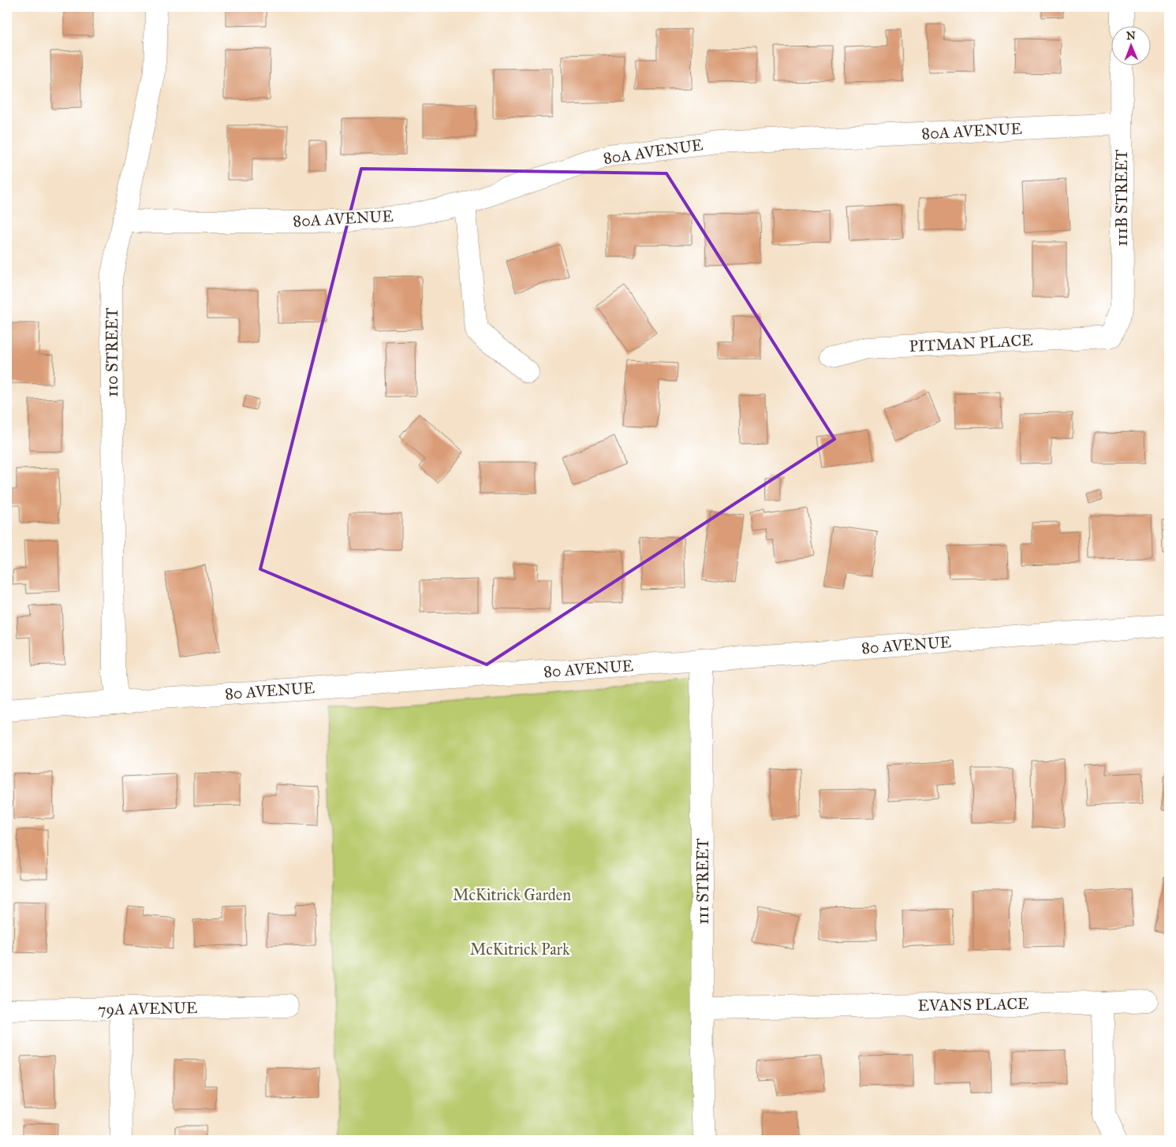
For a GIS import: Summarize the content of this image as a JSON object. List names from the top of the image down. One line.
{"streets":{"street":["80A AVENUE","111B STREET","PITMAN PLACE","110 STREET","80 AVENUE","111 STREET","EVANS PLACE","79A AVENUE"]},"crossings":[["80A AVENUE","111B STREET"],["80A AVENUE","110 STREET"],["111B STREET","PITMAN PLACE"],["110 STREET","80 AVENUE"],["80 AVENUE","111 STREET"],["111 STREET","EVANS PLACE"]],"parks":["McKitrick Garden","McKitrick Park"],"north":"top"}
